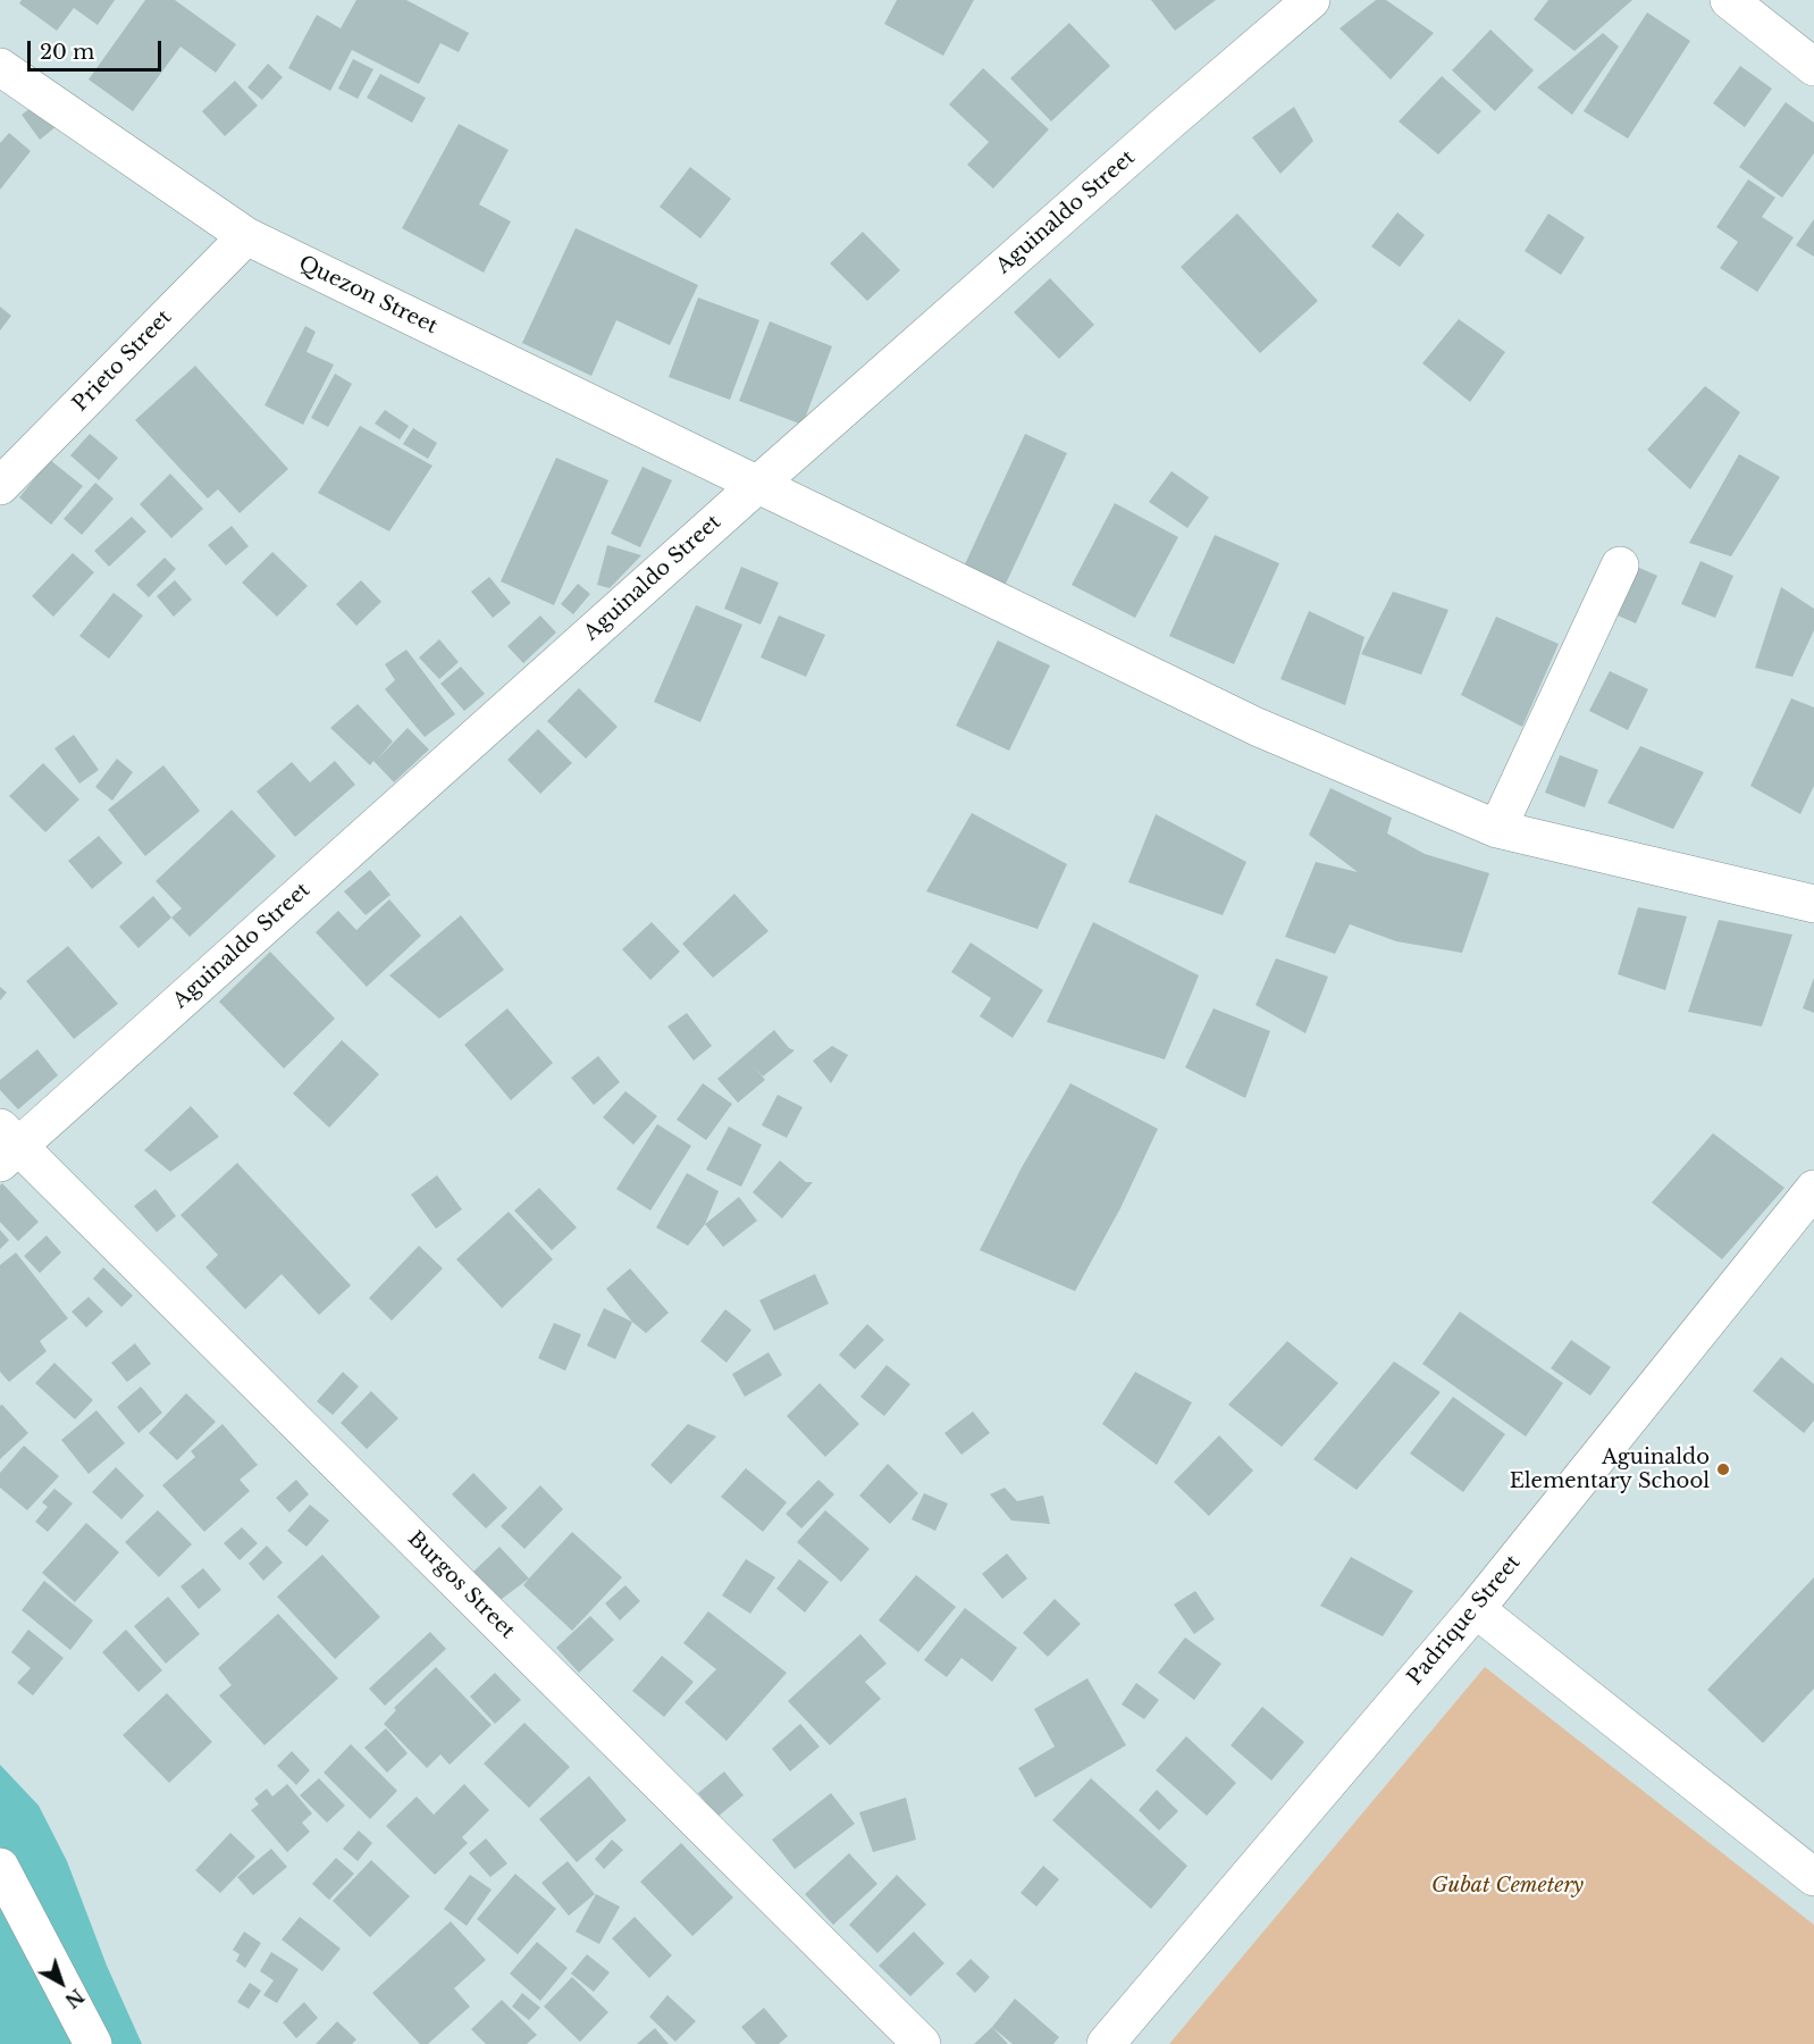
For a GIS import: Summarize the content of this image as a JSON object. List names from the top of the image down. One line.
{"streets":{"street":["Aguinaldo Street","Quezon Street","Prieto Street","Burgos Street","Padrique Street"]},"crossings":[["Aguinaldo Street","Quezon Street"],["Aguinaldo Street","Burgos Street"],["Quezon Street","Prieto Street"]],"parks":["Gubat Cemetery"],"places":["Aguinaldo Elementary School"],"scale_bar":"20 m","north":"bottom right"}
